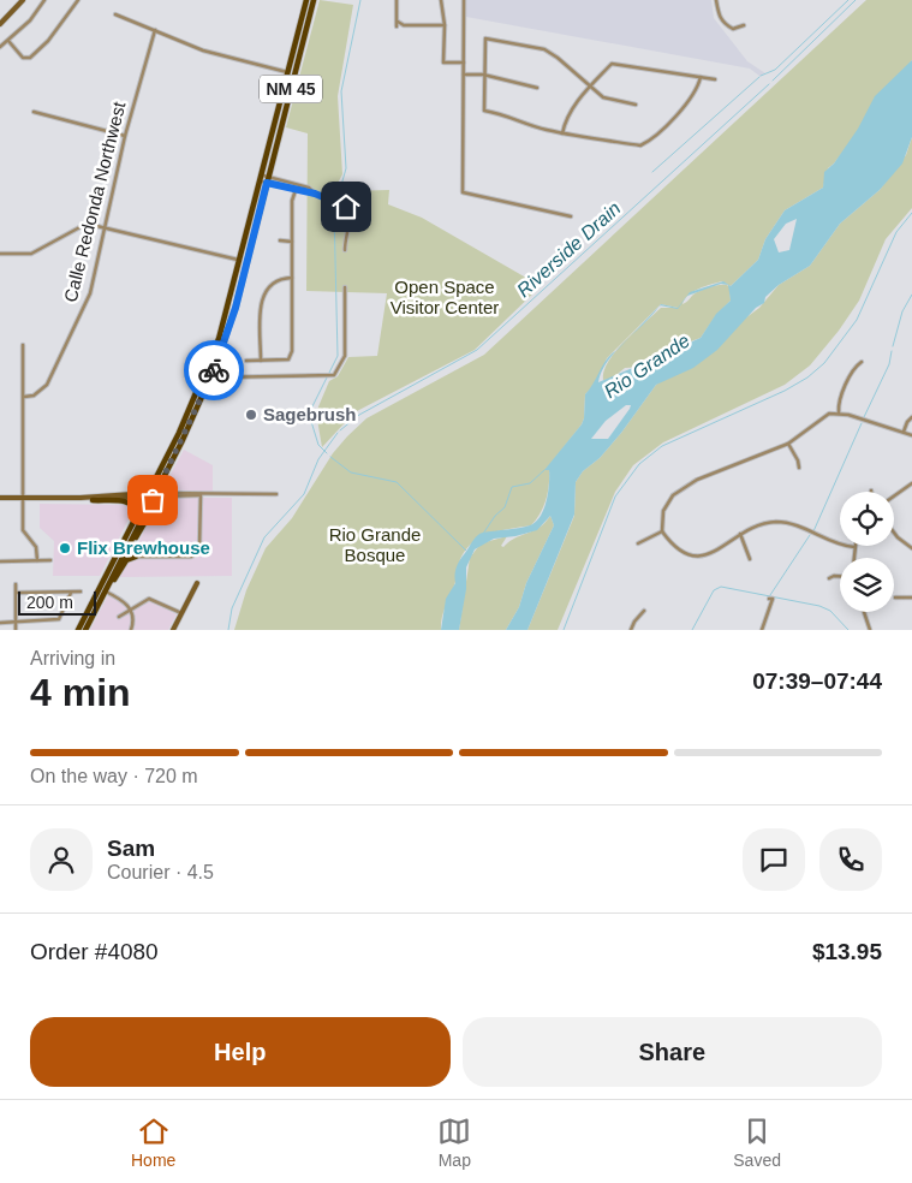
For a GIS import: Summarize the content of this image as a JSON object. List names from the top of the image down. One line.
{"streets":{"main road":["NM 45"],"street":["Calle Redonda Northwest"]},"water":["Riverside Drain","Rio Grande"],"parks":["Open Space Visitor Center","Rio Grande Bosque"],"places":["Sagebrush","Flix Brewhouse"],"scale_bar":"200 m","page":{"scale":"200 m","heading":["4 min","Arriving in","07:39–07:44"],"panel":["Sam","Courier · 4.5","Order #4080","$13.95"],"bar":"On the way · 720 m","buttons":["Help","Share"],"tabs":["Home","Map","Saved"]}}
